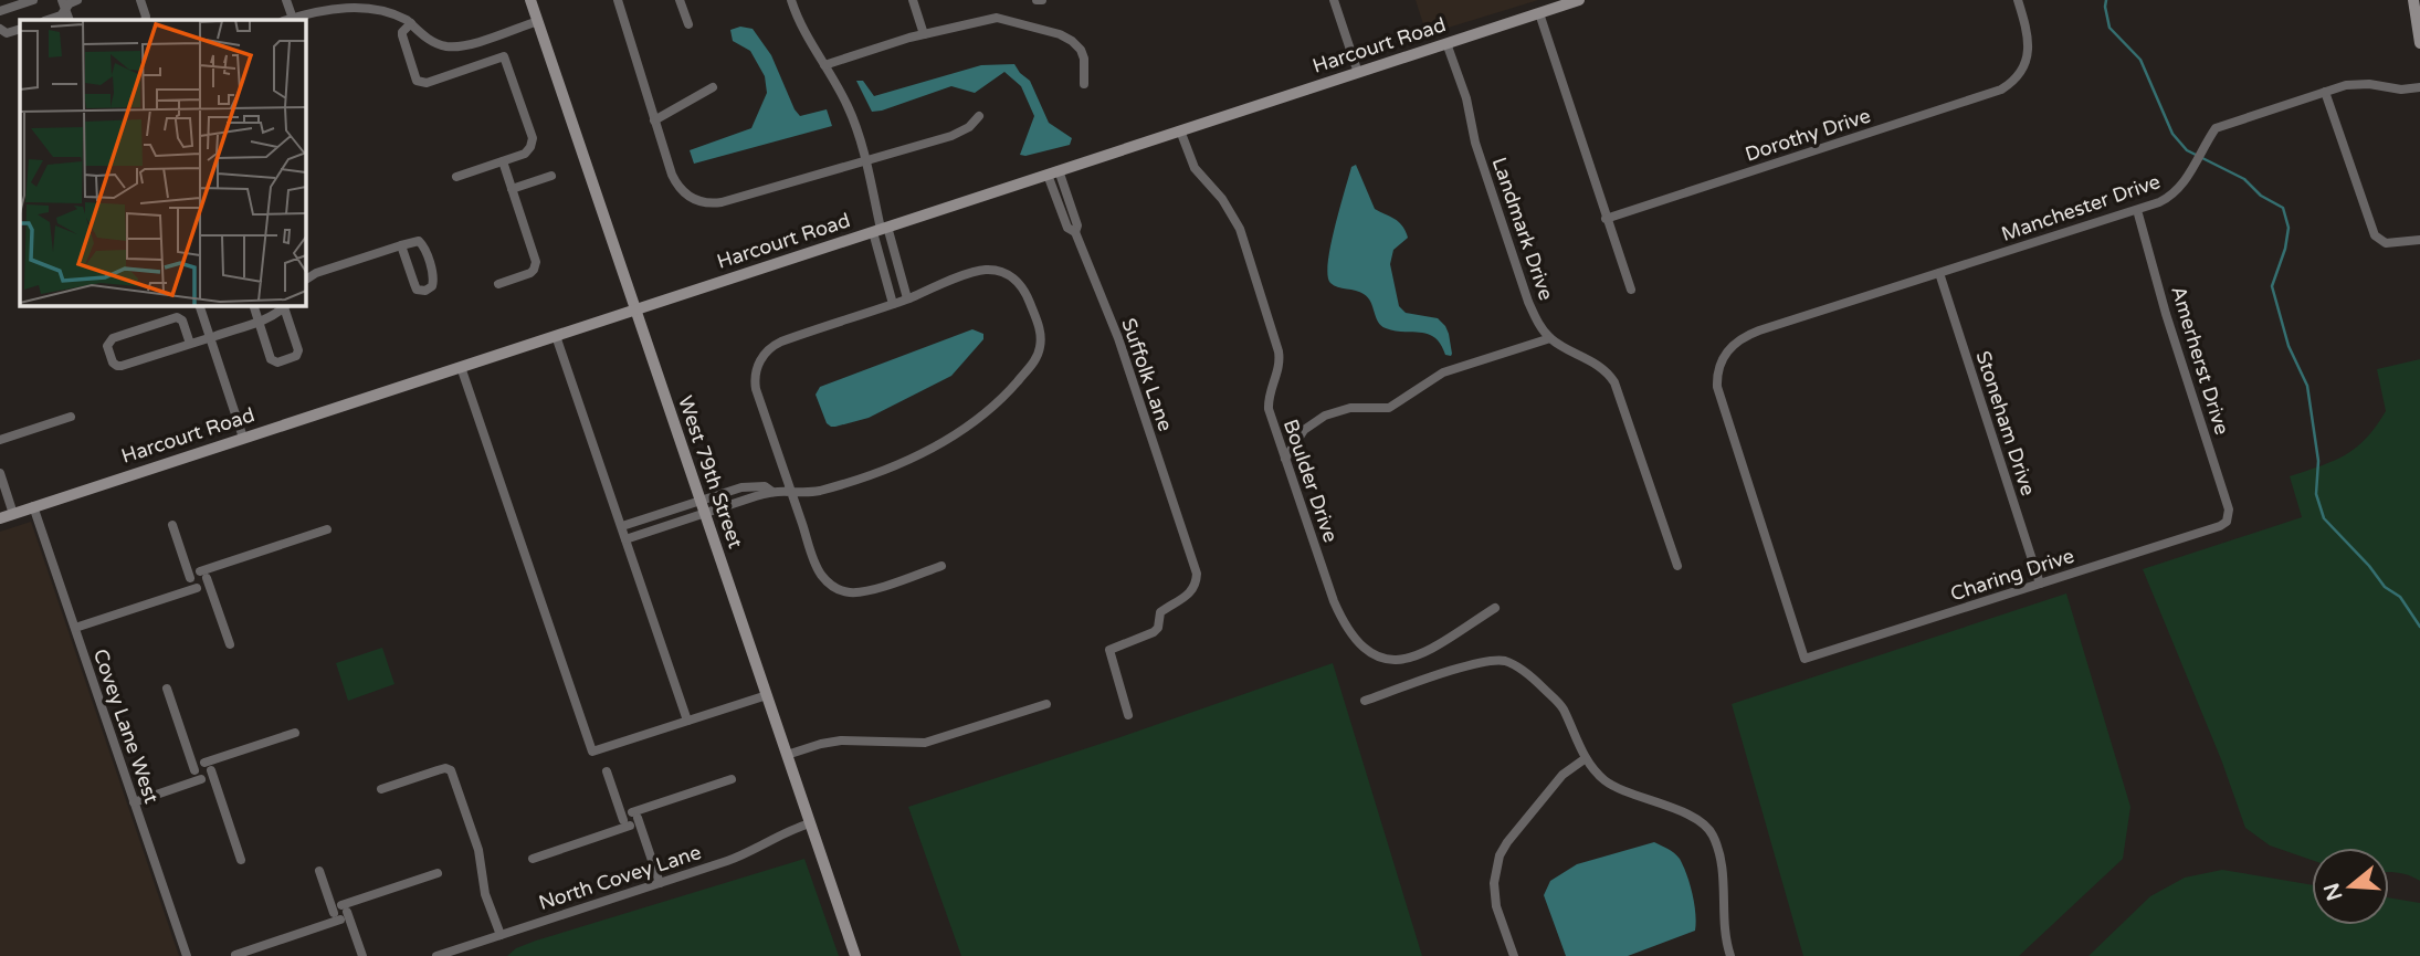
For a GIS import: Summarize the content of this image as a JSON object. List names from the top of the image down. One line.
{"streets":{"street":["Harcourt Road","Dorothy Drive","Manchester Drive","Landmark Drive","Amerherst Drive","Suffolk Lane","Stoneham Drive","West 79th Street","Boulder Drive","Charing Drive","Covey Lane West","North Covey Lane"]},"crossings":[["Harcourt Road","Landmark Drive"],["Harcourt Road","Suffolk Lane"],["Harcourt Road","West 79th Street"],["Harcourt Road","Boulder Drive"],["Harcourt Road","Covey Lane West"],["Manchester Drive","Amerherst Drive"],["Manchester Drive","Stoneham Drive"],["Manchester Drive","Charing Drive"],["Amerherst Drive","Charing Drive"],["Stoneham Drive","Charing Drive"],["West 79th Street","North Covey Lane"]],"north":"left"}
